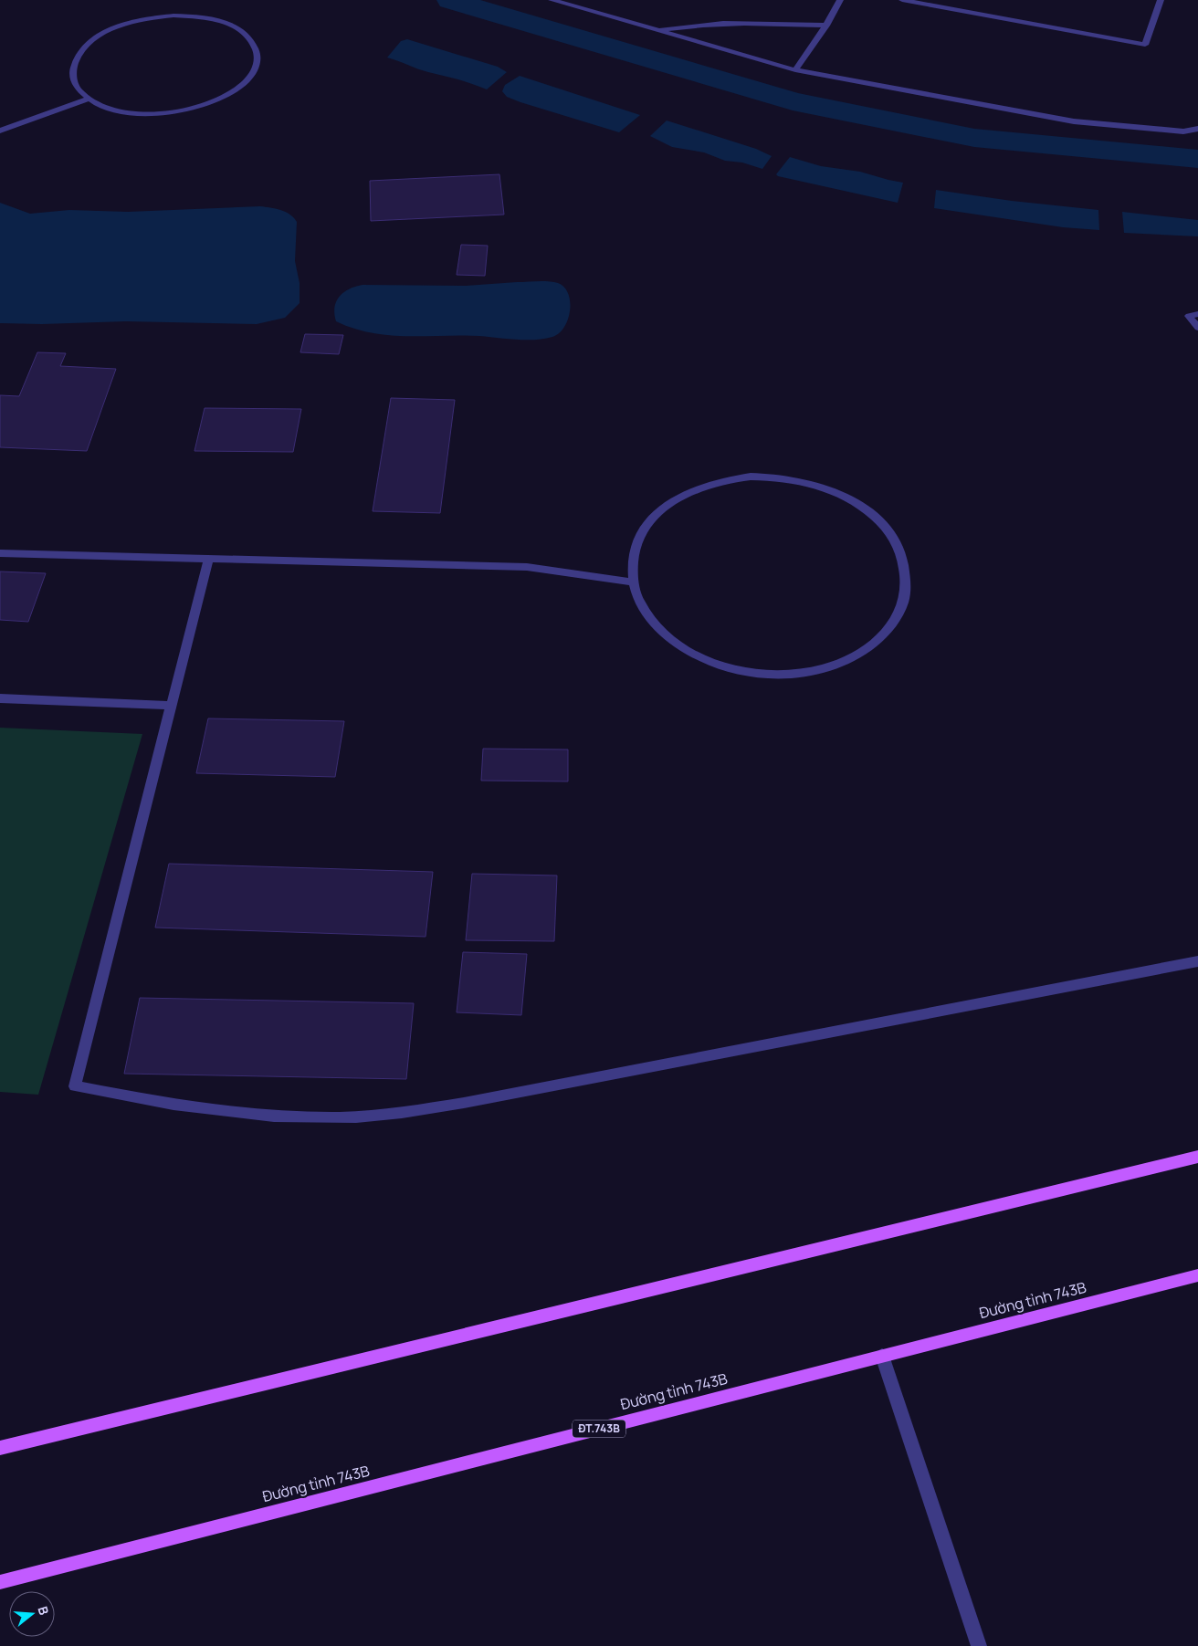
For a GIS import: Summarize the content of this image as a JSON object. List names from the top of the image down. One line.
{"streets":{"main road":["Đường tỉnh 743B","ĐT.743B"]},"north":"right"}
